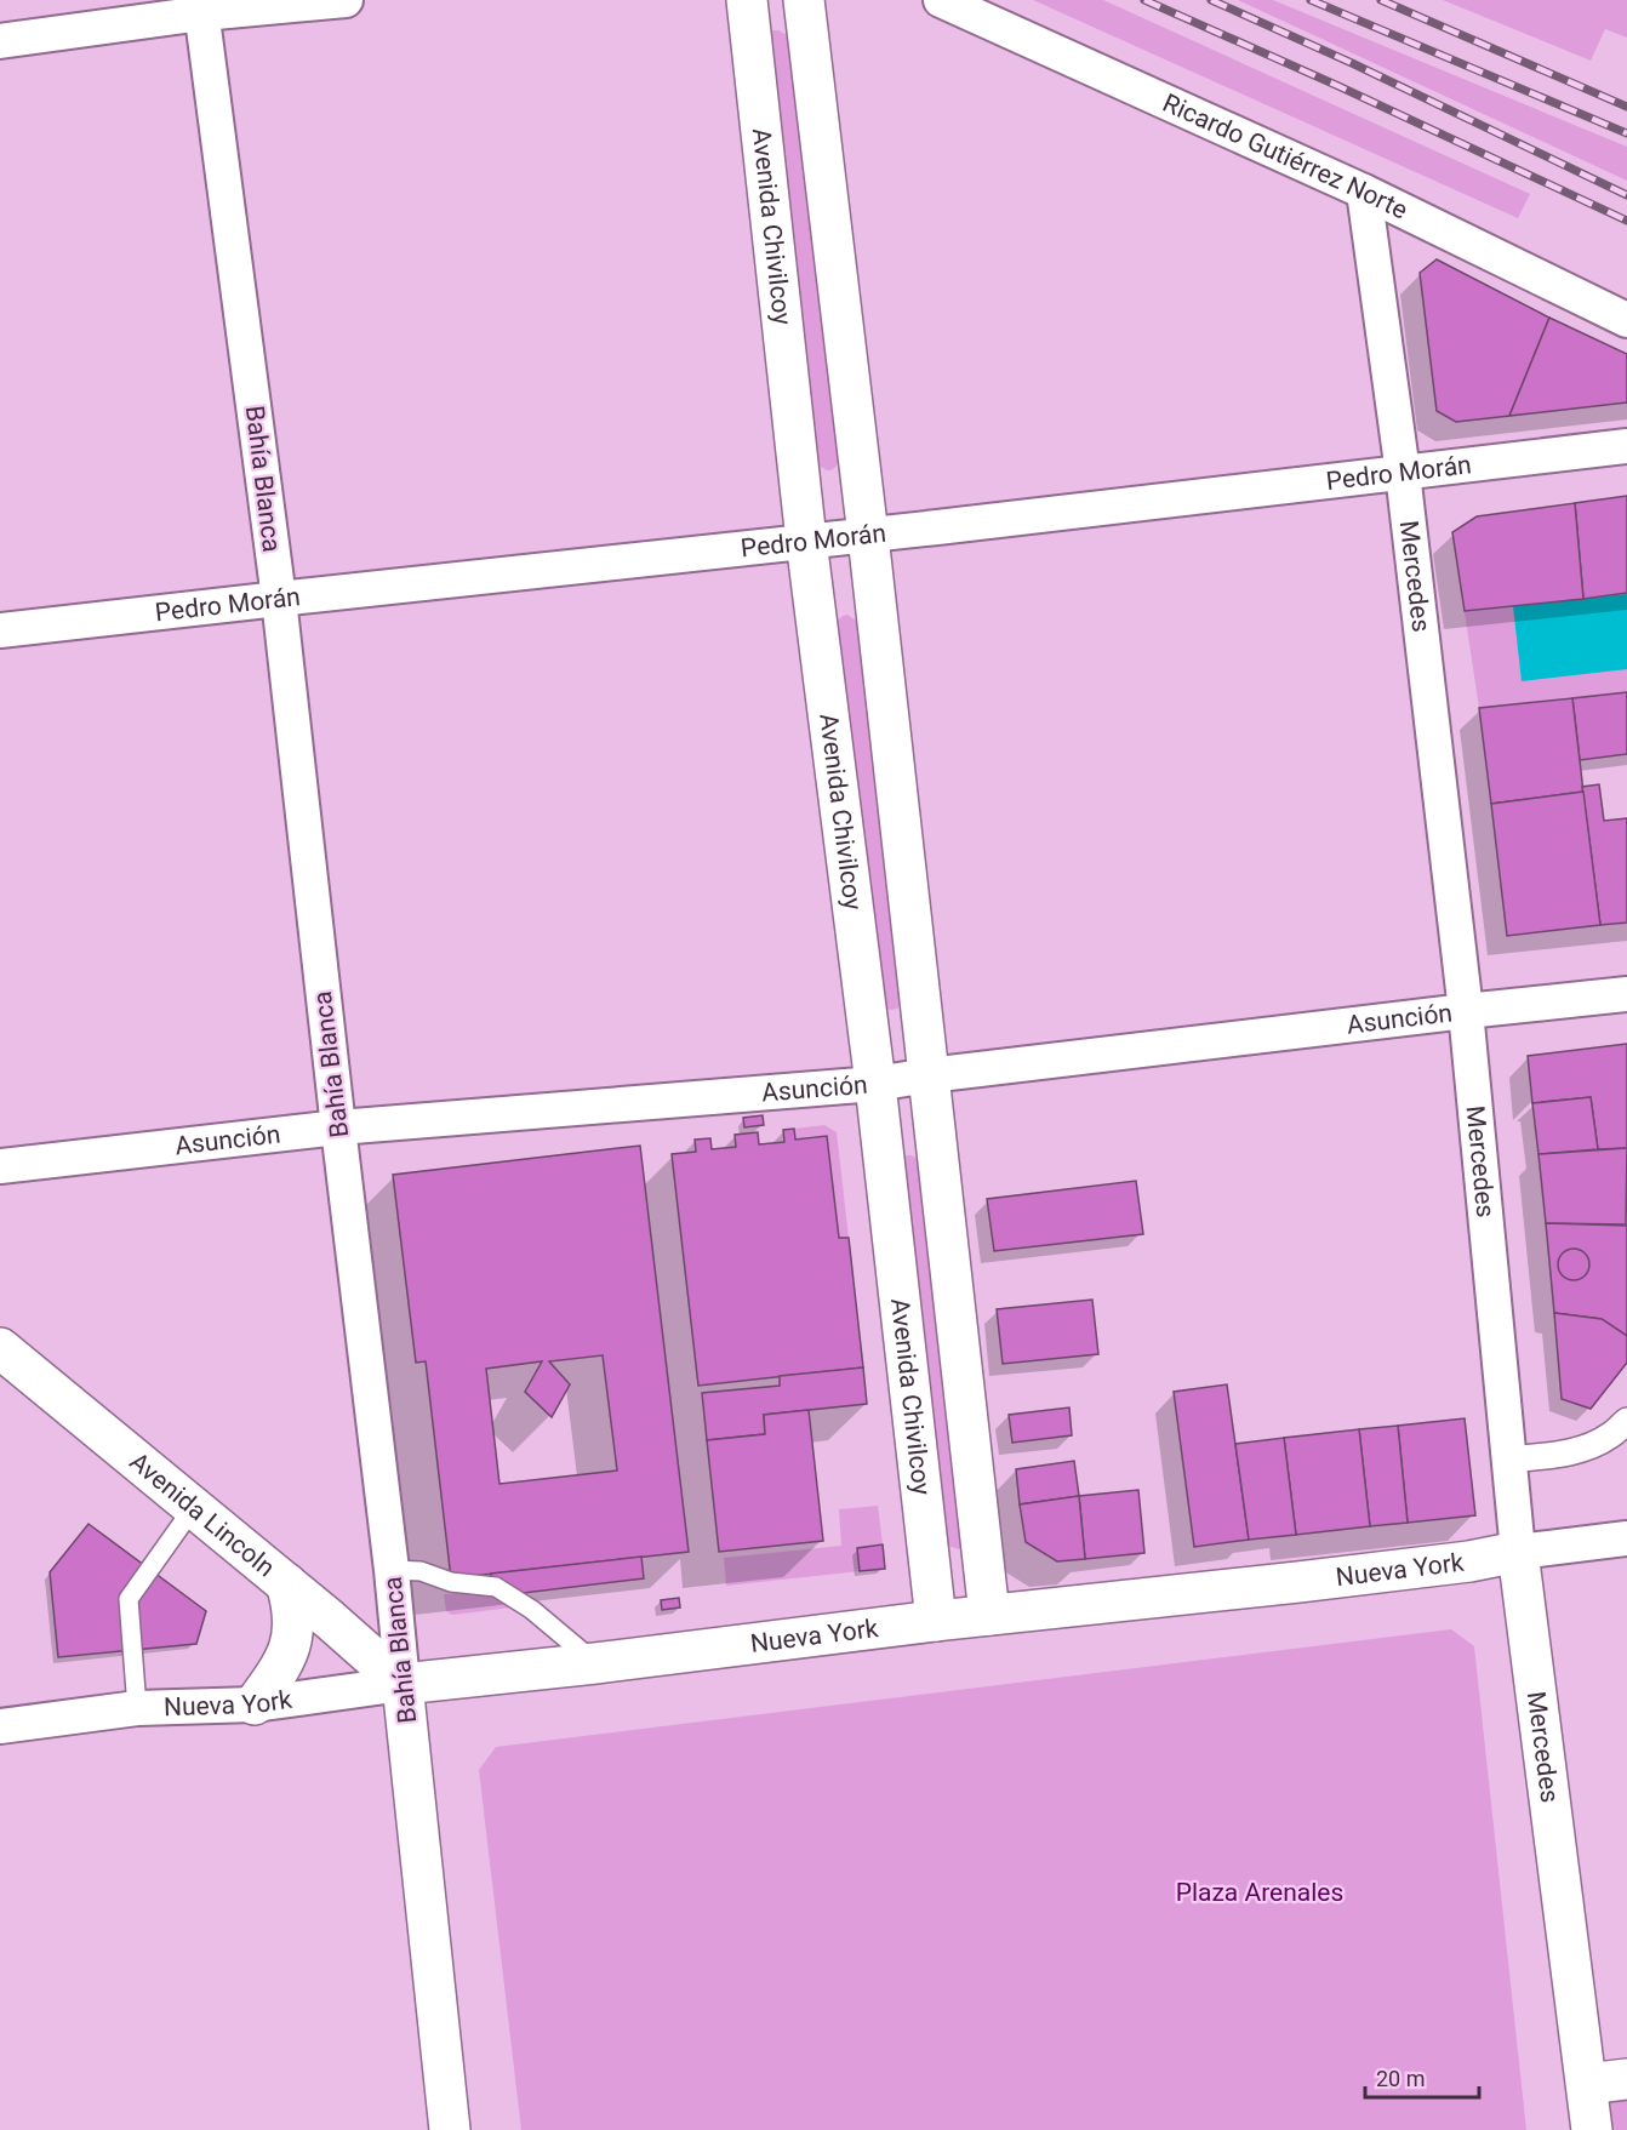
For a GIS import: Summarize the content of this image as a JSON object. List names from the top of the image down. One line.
{"streets":{"street":["Ricardo Gutiérrez Norte","Avenida Chivilcoy","Pedro Morán","Bahía Blanca","Mercedes","Asunción","Avenida Lincoln","Nueva York"]},"crossings":[["Ricardo Gutiérrez Norte","Mercedes"],["Avenida Chivilcoy","Pedro Morán"],["Avenida Chivilcoy","Asunción"],["Avenida Chivilcoy","Nueva York"],["Pedro Morán","Bahía Blanca"],["Pedro Morán","Mercedes"],["Bahía Blanca","Asunción"],["Bahía Blanca","Avenida Lincoln"],["Bahía Blanca","Nueva York"],["Mercedes","Asunción"],["Mercedes","Nueva York"],["Avenida Lincoln","Nueva York"]],"parks":["Plaza Arenales"],"scale_bar":"20 m"}
